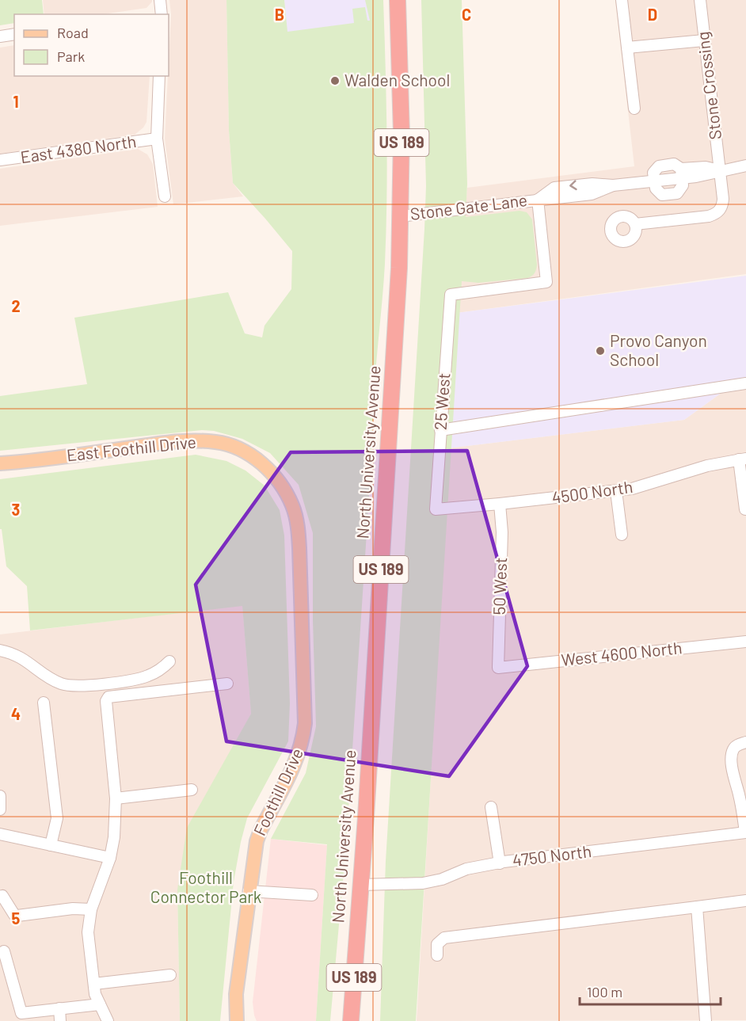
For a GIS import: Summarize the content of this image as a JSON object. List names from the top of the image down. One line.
{"streets":{"highway":["US 189","North University Avenue"],"main road":["East Foothill Drive","Foothill Drive"],"street":["Stone Crossing","East 4380 North","Stone Gate Lane","25 West","4500 North","50 West","West 4600 North","4750 North"]},"crossings":[["Stone Gate Lane","25 West"],["Stone Gate Lane","North University Avenue"],["25 West","4500 North"],["East Foothill Drive","Foothill Drive"],["North University Avenue","4750 North"],["4500 North","50 West"],["50 West","West 4600 North"]],"parks":["Foothill Connector Park"],"places":["Walden School","Provo Canyon School"],"legend":["Road","Park"],"scale_bar":"100 m","grid":{"columns":["B","C","D"],"rows":["1","2","3","4","5"]}}
